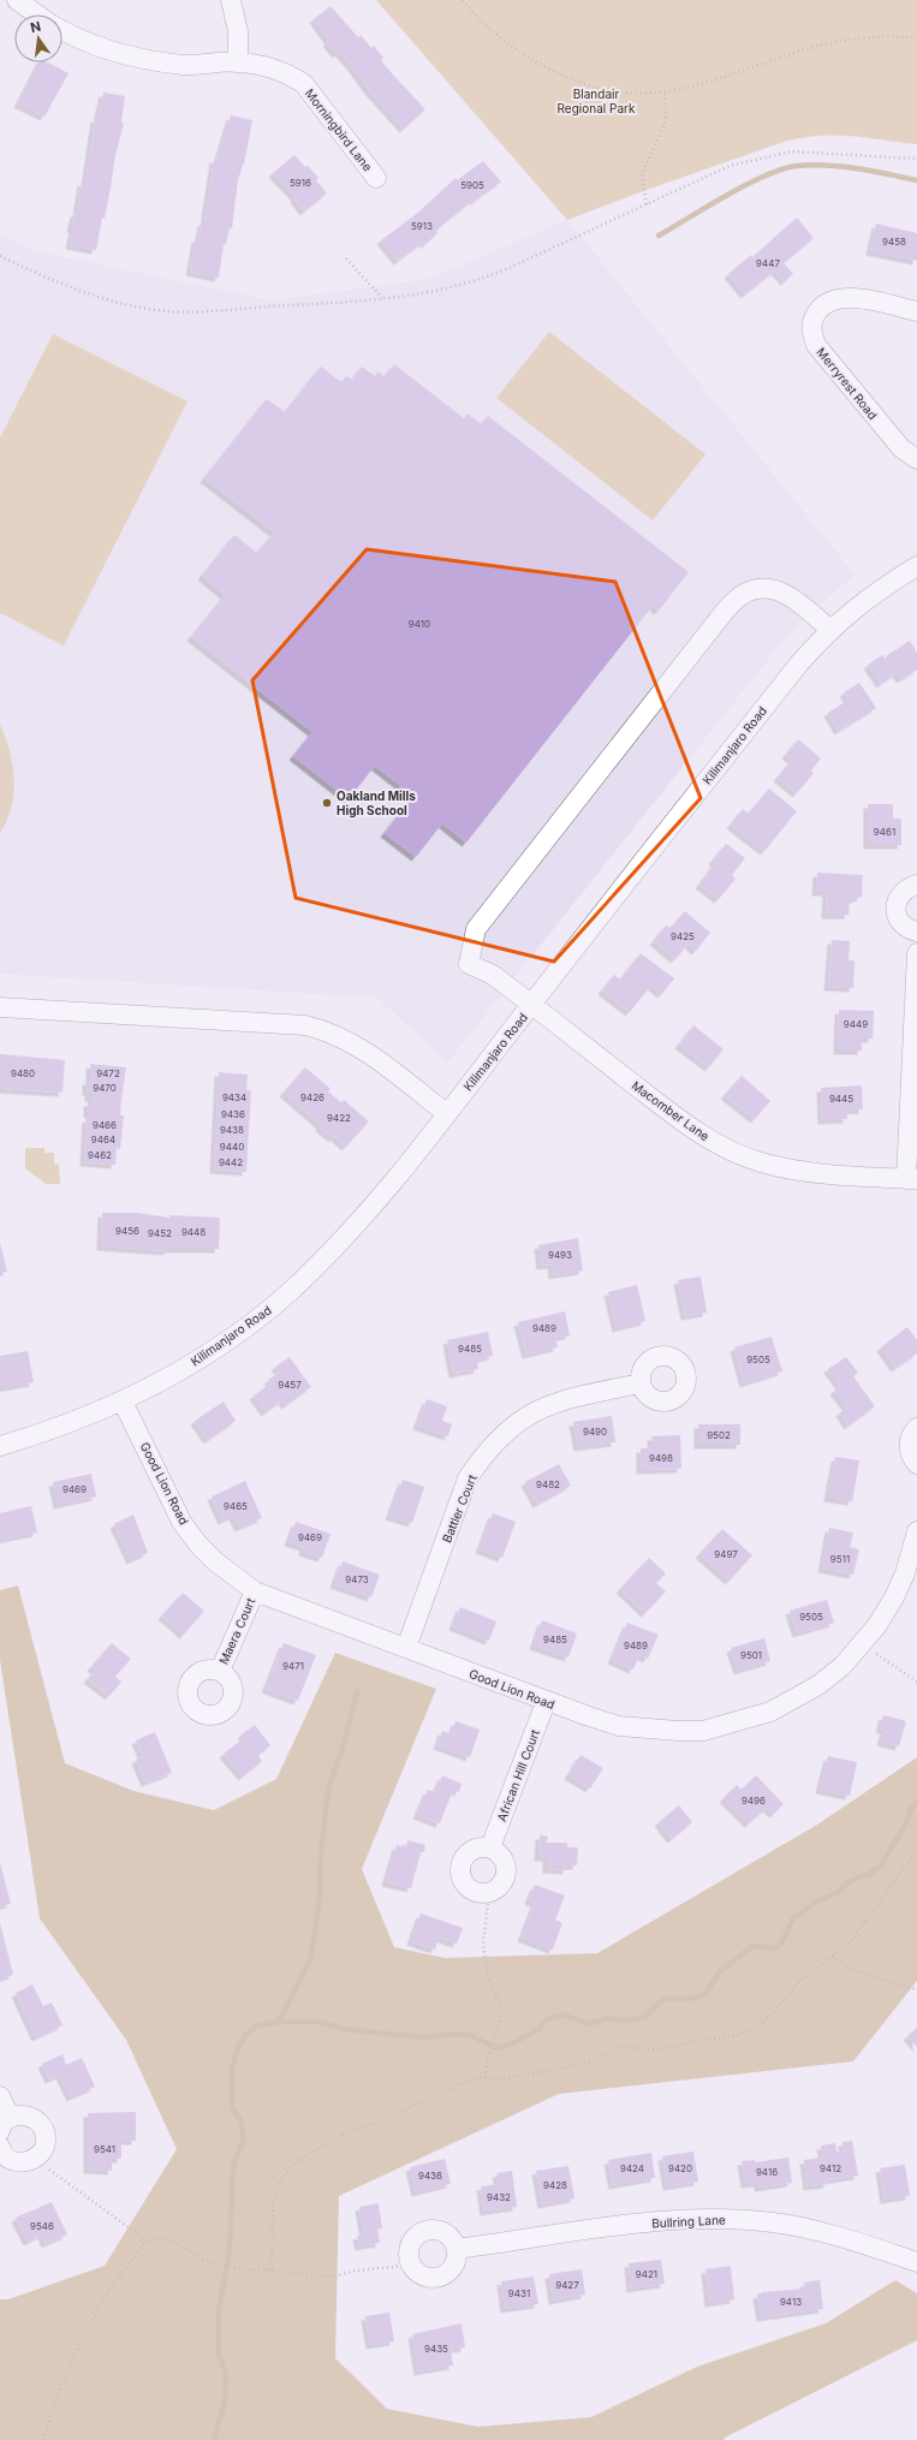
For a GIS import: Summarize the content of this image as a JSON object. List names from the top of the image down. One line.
{"streets":{"street":["Morningbird Lane","Merryrest Road","Kilimanjaro Road","Macomber Lane","Good Lion Road","Battler Court","Maera Court","African Hill Court","Bullring Lane"]},"crossings":[["Kilimanjaro Road","Macomber Lane"],["Kilimanjaro Road","Good Lion Road"],["Good Lion Road","Battler Court"],["Good Lion Road","Maera Court"],["Good Lion Road","African Hill Court"]],"parks":["Blandair Regional Park"],"places":["Oakland Mills High School"],"house_numbers":["5916","5905","5913","9458","9447","9410","9461","9425","9449","9480","9472","9470","9434","9426","9445","9436","9422","9466","9438","9464","9440","9462","9442","9456","9448","9452","9493","9489","9485","9505","9457","9490","9502","9498","9482","9469","9465","9469","9497","9511","9473","9505","9485","9489","9501","9471","9496","9541","9424","9420","9412","9416","9436","9428","9432","9546","9421","9427","9431","9413","9435"],"north":"top"}
